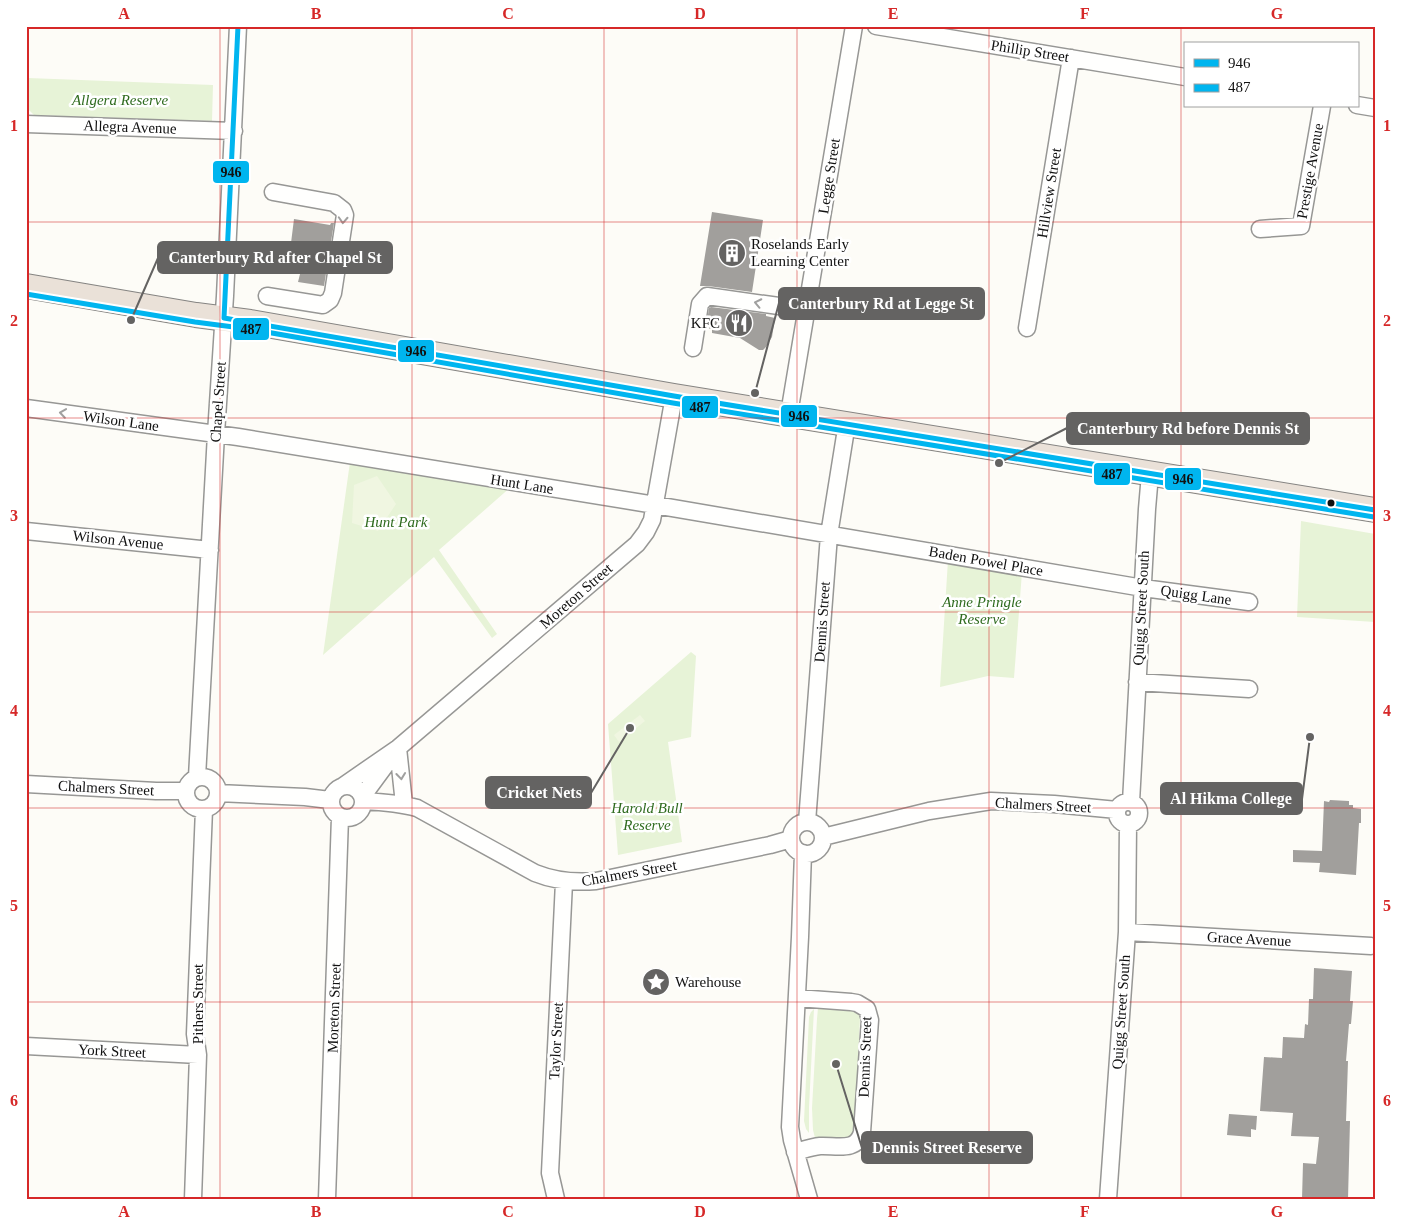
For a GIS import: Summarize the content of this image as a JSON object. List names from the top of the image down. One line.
{"streets":{"street":["Phillip Street","Allegra Avenue","Prestige Avenue","Legge Street","Hillview Street","Chapel Street","Wilson Lane","Hunt Lane","Wilson Avenue","Baden Powel Place","Quigg Lane","Moreton Street","Quigg Street South","Dennis Street","Chalmers Street","Grace Avenue","Pithers Street","Taylor Street","York Street"]},"crossings":[["Phillip Street","Hillview Street"],["Allegra Avenue","Chapel Street"],["Chapel Street","Wilson Lane"],["Chapel Street","Hunt Lane"],["Chapel Street","Wilson Avenue"],["Chapel Street","Chalmers Street"],["Chapel Street","Pithers Street"],["Wilson Lane","Hunt Lane"],["Hunt Lane","Baden Powel Place"],["Hunt Lane","Moreton Street"],["Hunt Lane","Dennis Street"],["Baden Powel Place","Quigg Lane"],["Baden Powel Place","Quigg Street South"],["Baden Powel Place","Dennis Street"],["Quigg Lane","Quigg Street South"],["Moreton Street","Chalmers Street"],["Quigg Street South","Chalmers Street"],["Quigg Street South","Grace Avenue"],["Dennis Street","Chalmers Street"],["Chalmers Street","Pithers Street"],["Chalmers Street","Taylor Street"],["Pithers Street","York Street"]],"one_way":["Wilson Lane"],"parks":["Allgera Reserve","Hunt Park","Anne Pringle Reserve","Harold Bull Reserve"],"places":{"building":["Roselands Early Learning Center"],"other":["Canterbury Rd after Chapel St","Canterbury Rd at Legge St","Canterbury Rd before Dennis St","Cricket Nets","Al Hikma College","Dennis Street Reserve"],"restaurant":["KFC"],"place":["Warehouse"]},"lines":["transit line 946","transit line 487"],"legend":["946","487"],"grid":{"columns":["A","B","C","D","E","F","G"],"rows":["1","2","3","4","5","6"]}}
